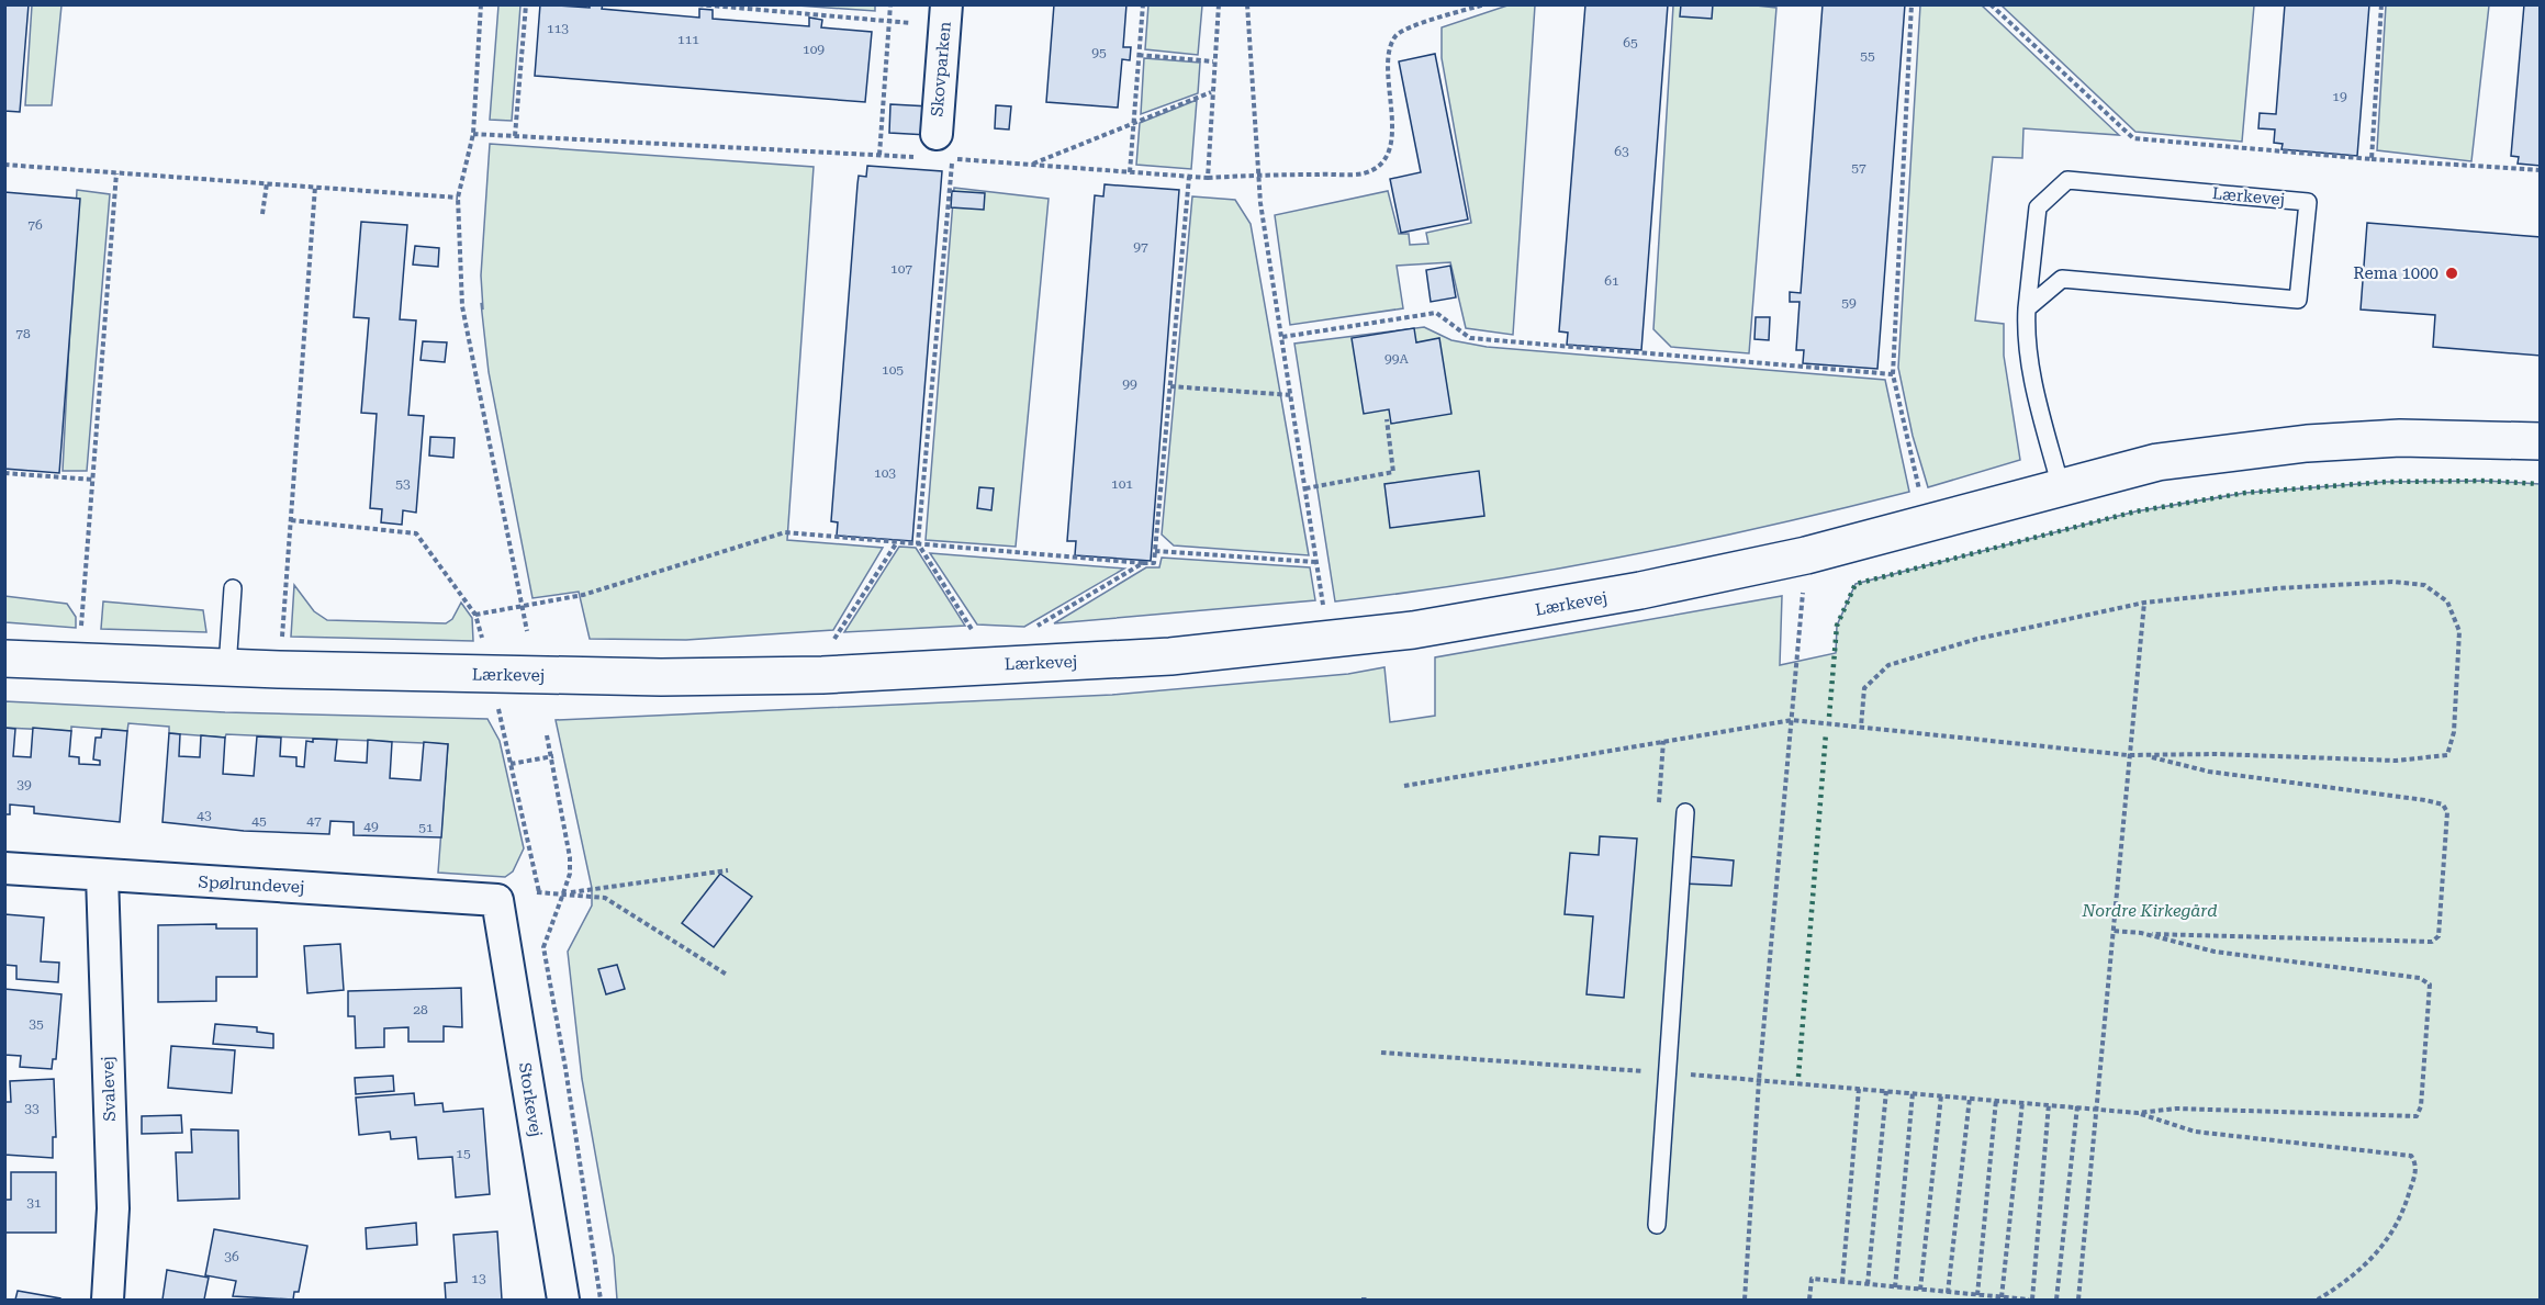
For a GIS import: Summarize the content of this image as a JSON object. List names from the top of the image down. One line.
{"streets":{"street":["Skovparken","Lærkevej","Spølrundevej","Svalevej","Storkevej"]},"crossings":[["Spølrundevej","Svalevej"],["Spølrundevej","Storkevej"]],"parks":["Nordre Kirkegård"],"places":["Rema 1000"],"house_numbers":["113","111","65","109","95","55","19","63","57","76","97","107","61","59","78","99A","105","99","103","53","101","39","43","45","47","49","51","28","35","33","15","31","36","13"]}
